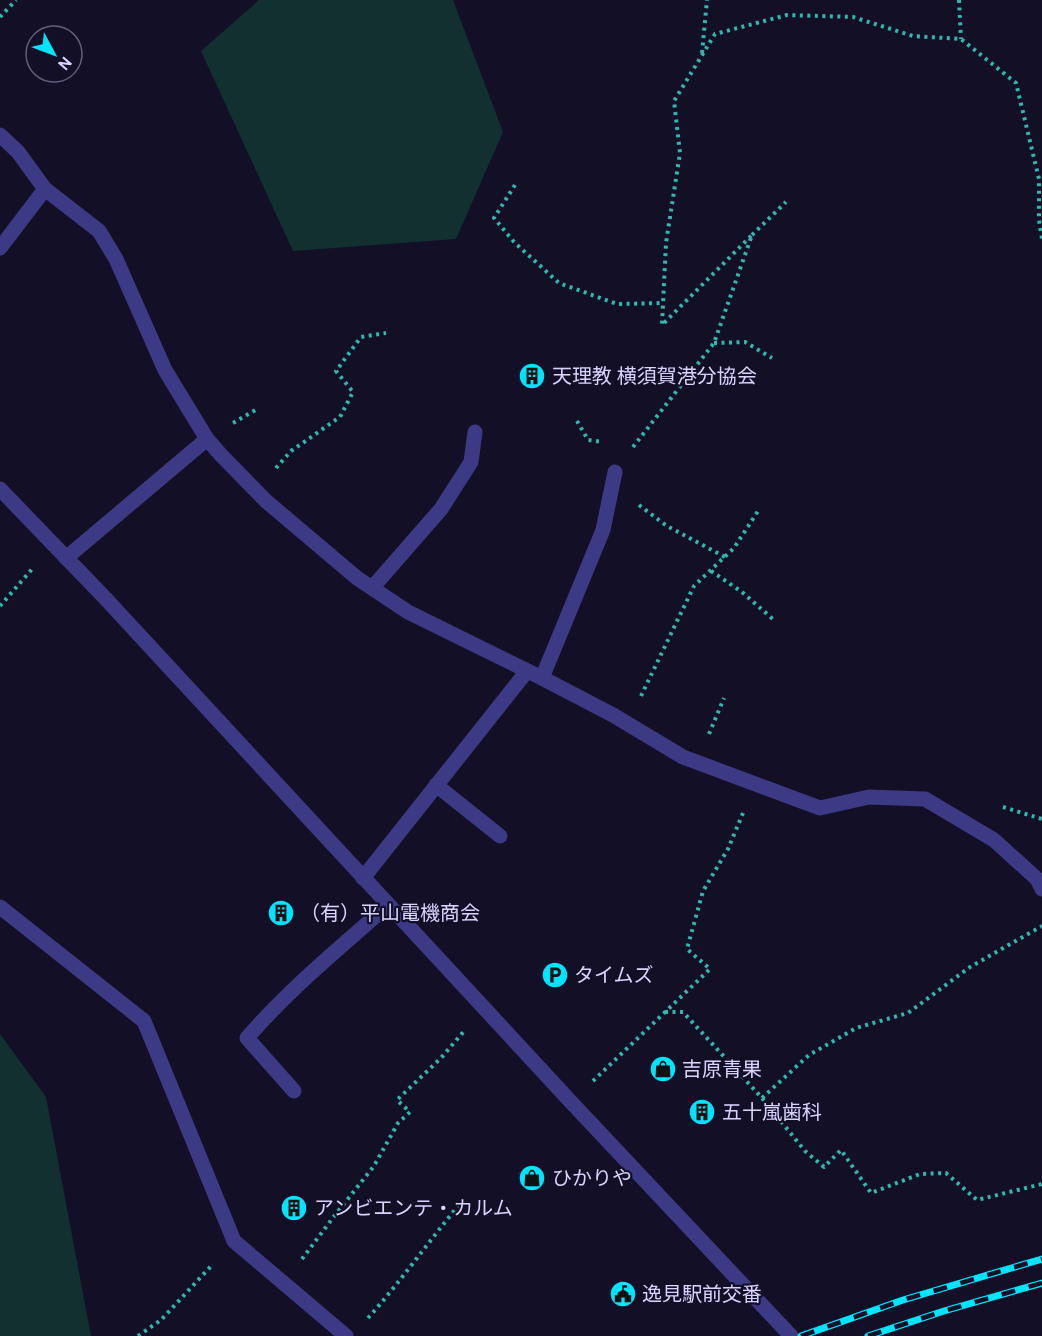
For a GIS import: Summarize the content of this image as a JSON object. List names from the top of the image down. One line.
{"places":{"building":["天理教 横須賀港分協会","（有）平山電機商会","五十嵐歯科","アンビエンテ・カルム"],"parking":["タイムズ"],"shop":["吉原青果","ひかりや"],"public building":["逸見駅前交番"]},"north":"bottom right"}
